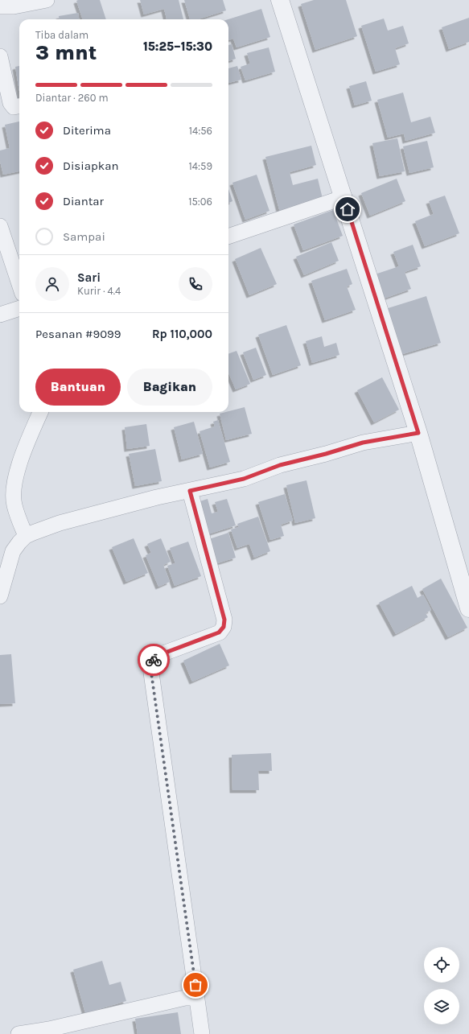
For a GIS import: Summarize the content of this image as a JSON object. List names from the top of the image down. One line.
{"page":{"heading":["3 mnt","Tiba dalam","15:25–15:30"],"panel":["Sari","Kurir · 4.4","Pesanan #9099","Rp 110,000"],"bar":"Diantar · 260 m","list":[["Diterima","14:56"],["Disiapkan","14:59"],["Diantar","15:06"],"Sampai"],"buttons":["Bantuan","Bagikan"]}}
